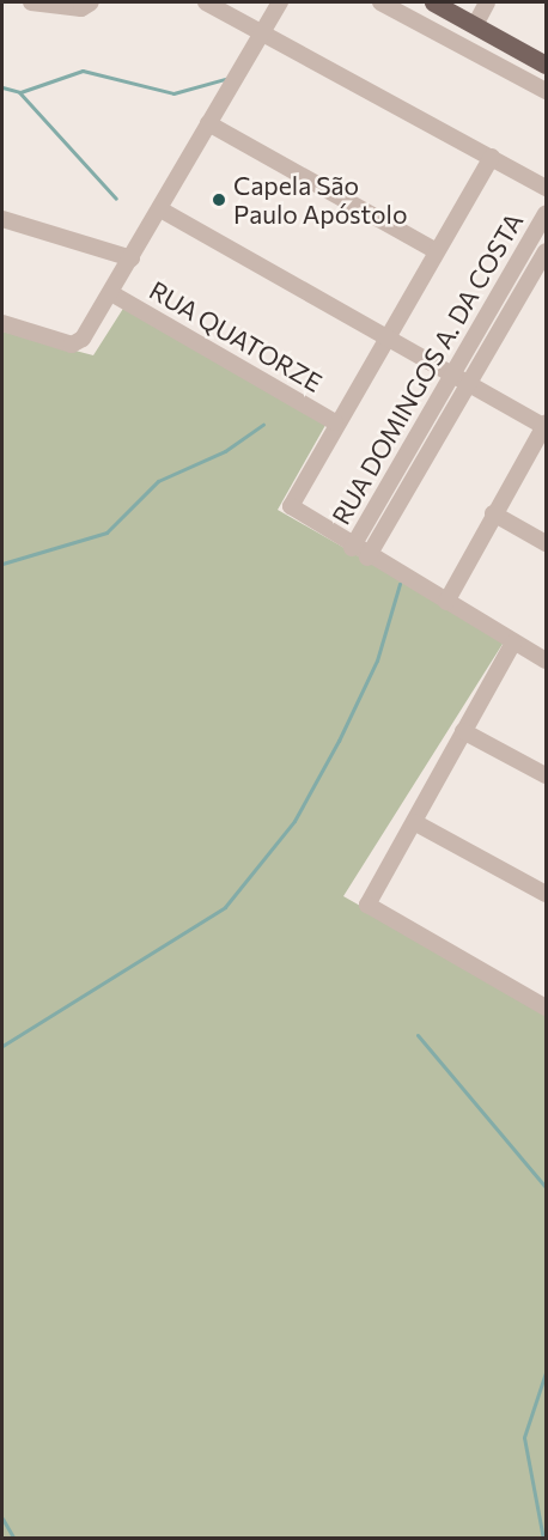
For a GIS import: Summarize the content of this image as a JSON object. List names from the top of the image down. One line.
{"streets":{"street":["RUA QUATORZE","RUA DOMINGOS A. DA COSTA"]},"places":["Capela São Paulo Apóstolo"]}
